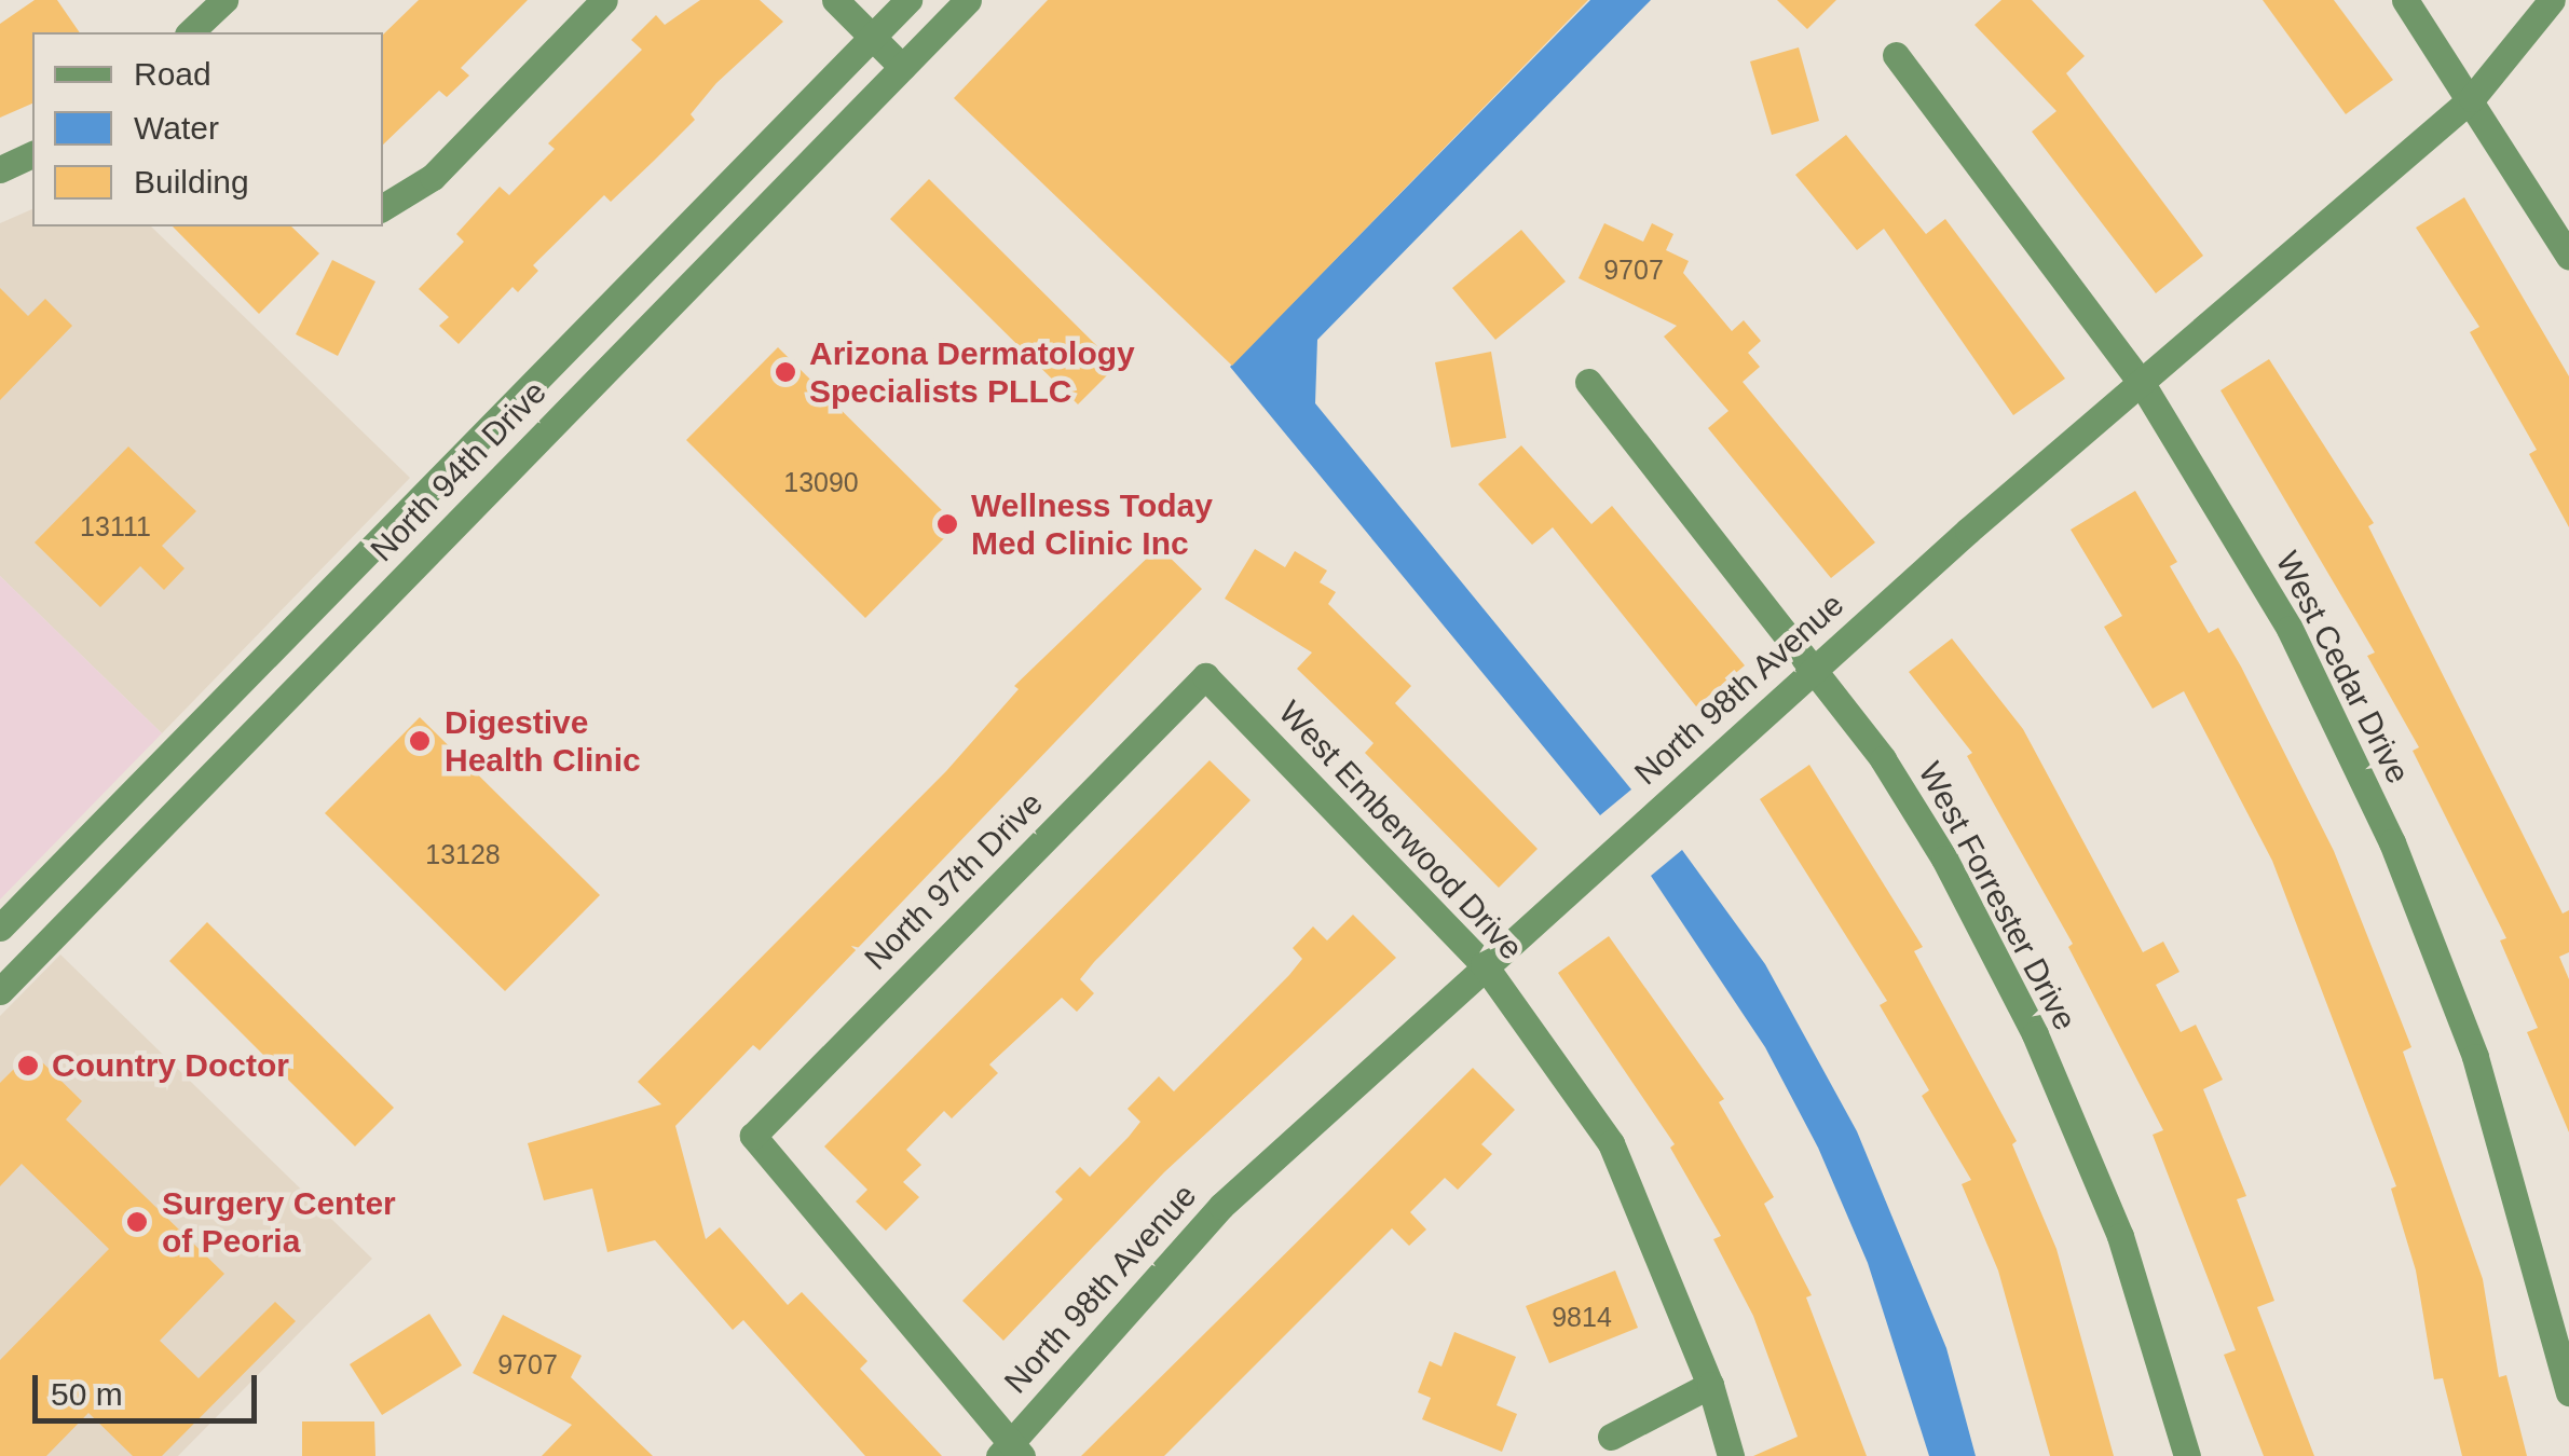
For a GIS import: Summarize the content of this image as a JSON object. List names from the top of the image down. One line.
{"streets":{"street":["North 94th Drive","West Cedar Drive","North 98th Avenue","West Emberwood Drive","North 97th Drive","West Forrester Drive"]},"crossings":[["West Cedar Drive","North 98th Avenue"],["North 98th Avenue","West Emberwood Drive"],["North 98th Avenue","North 97th Drive"],["North 98th Avenue","West Forrester Drive"],["West Emberwood Drive","North 97th Drive"]],"places":["Arizona Dermatology Specialists PLLC","Wellness Today Med Clinic Inc","Digestive Health Clinic","Country Doctor","Surgery Center of Peoria"],"house_numbers":["9707","13090","13111","13128","9814","9707"],"legend":["Road","Water","Building"],"scale_bar":"50 m"}
